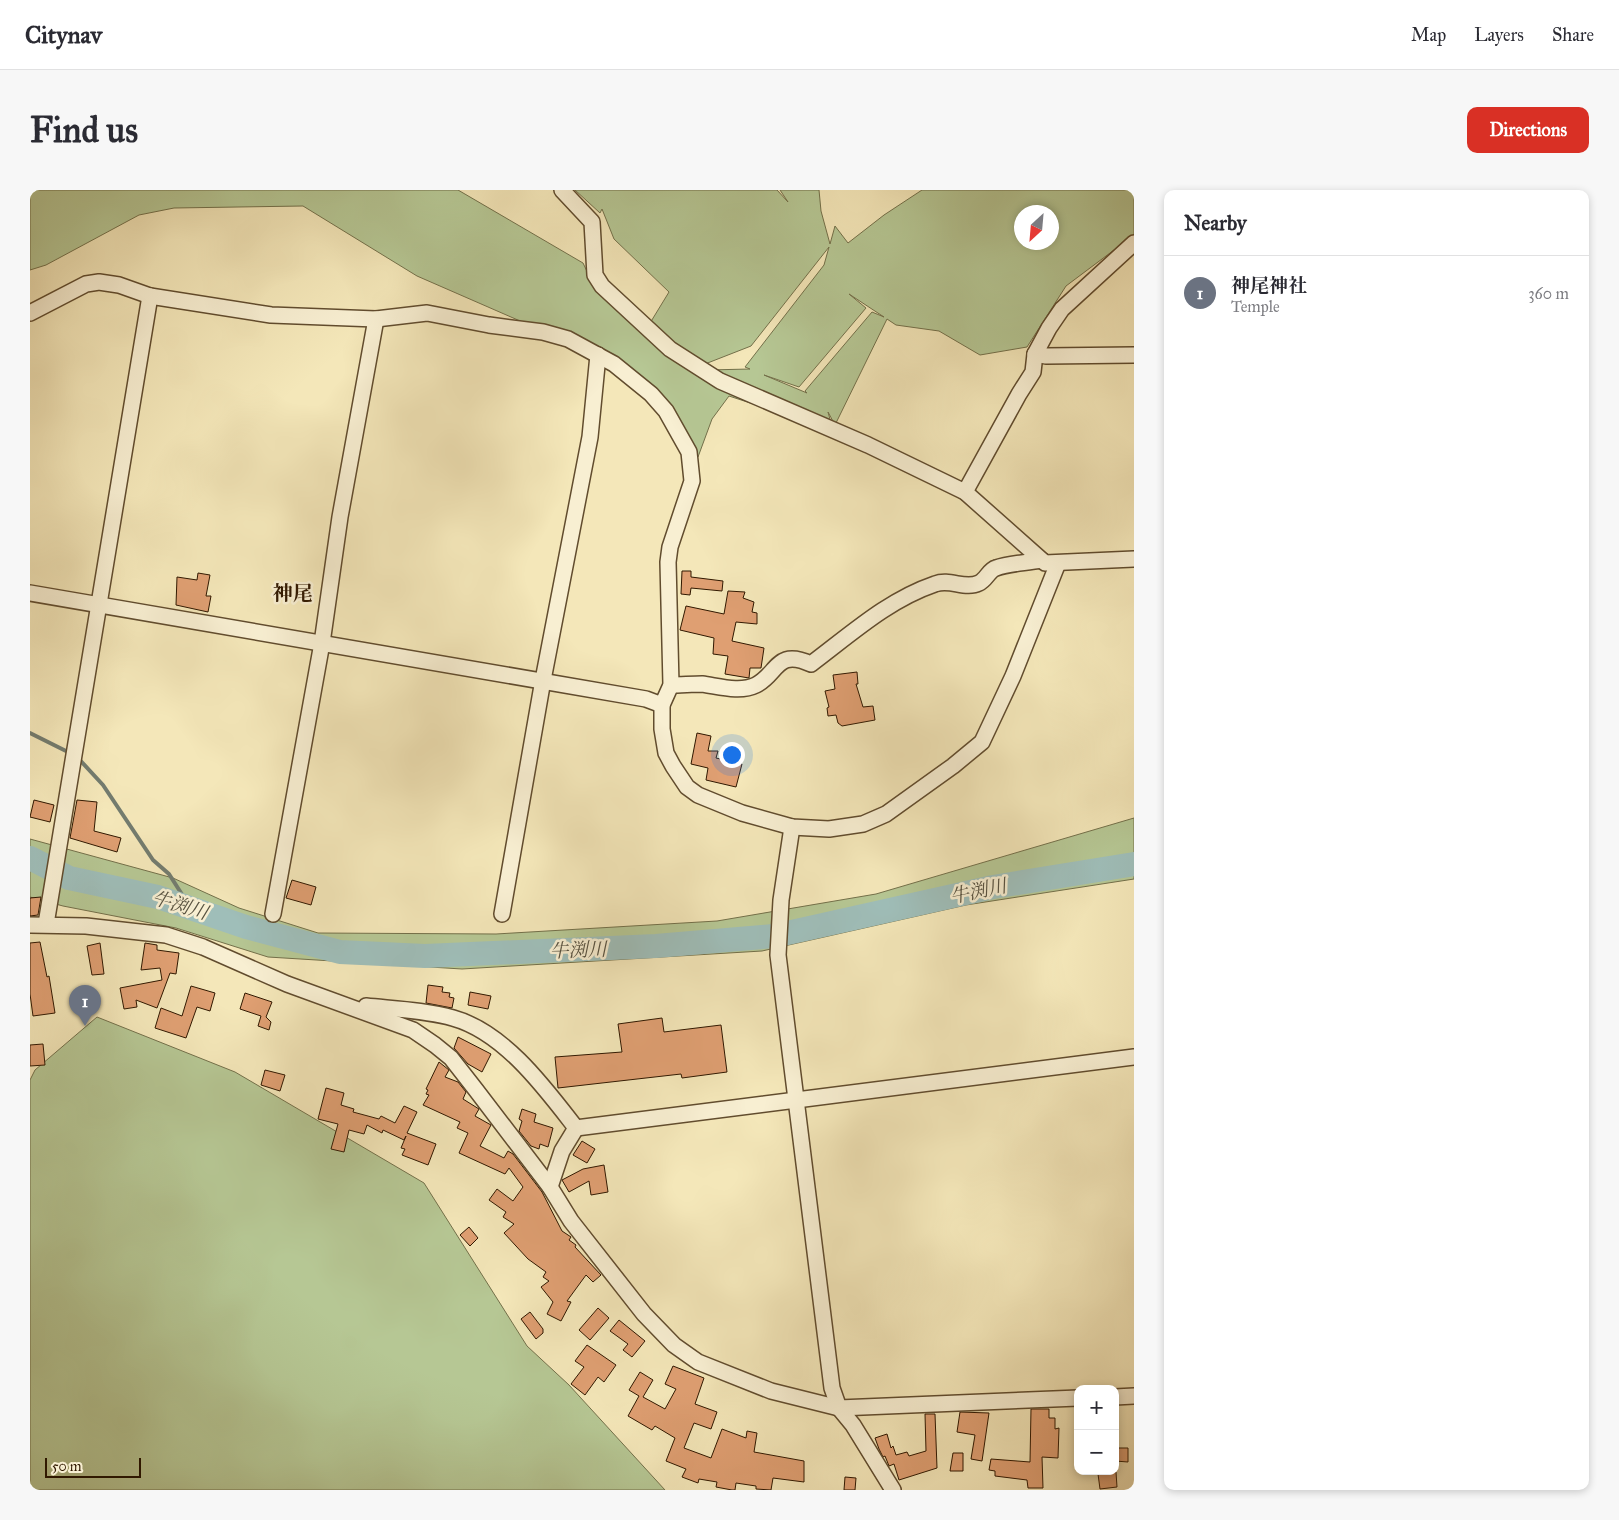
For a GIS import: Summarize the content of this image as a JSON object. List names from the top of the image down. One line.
{"districts":["神尾"],"water":["牛渕川"],"scale_bar":"50 m","north":"bottom left","page":{"header":"Citynav","nav":["Map","Layers","Share"],"buttons":"Directions","title":"Find us","heading":"Nearby","list":[{"mark":"1","name":"神尾神社","note":"Temple","value":"360 m"}],"pins":"1","map_buttons":["+","−"],"scale":"50 m"}}
